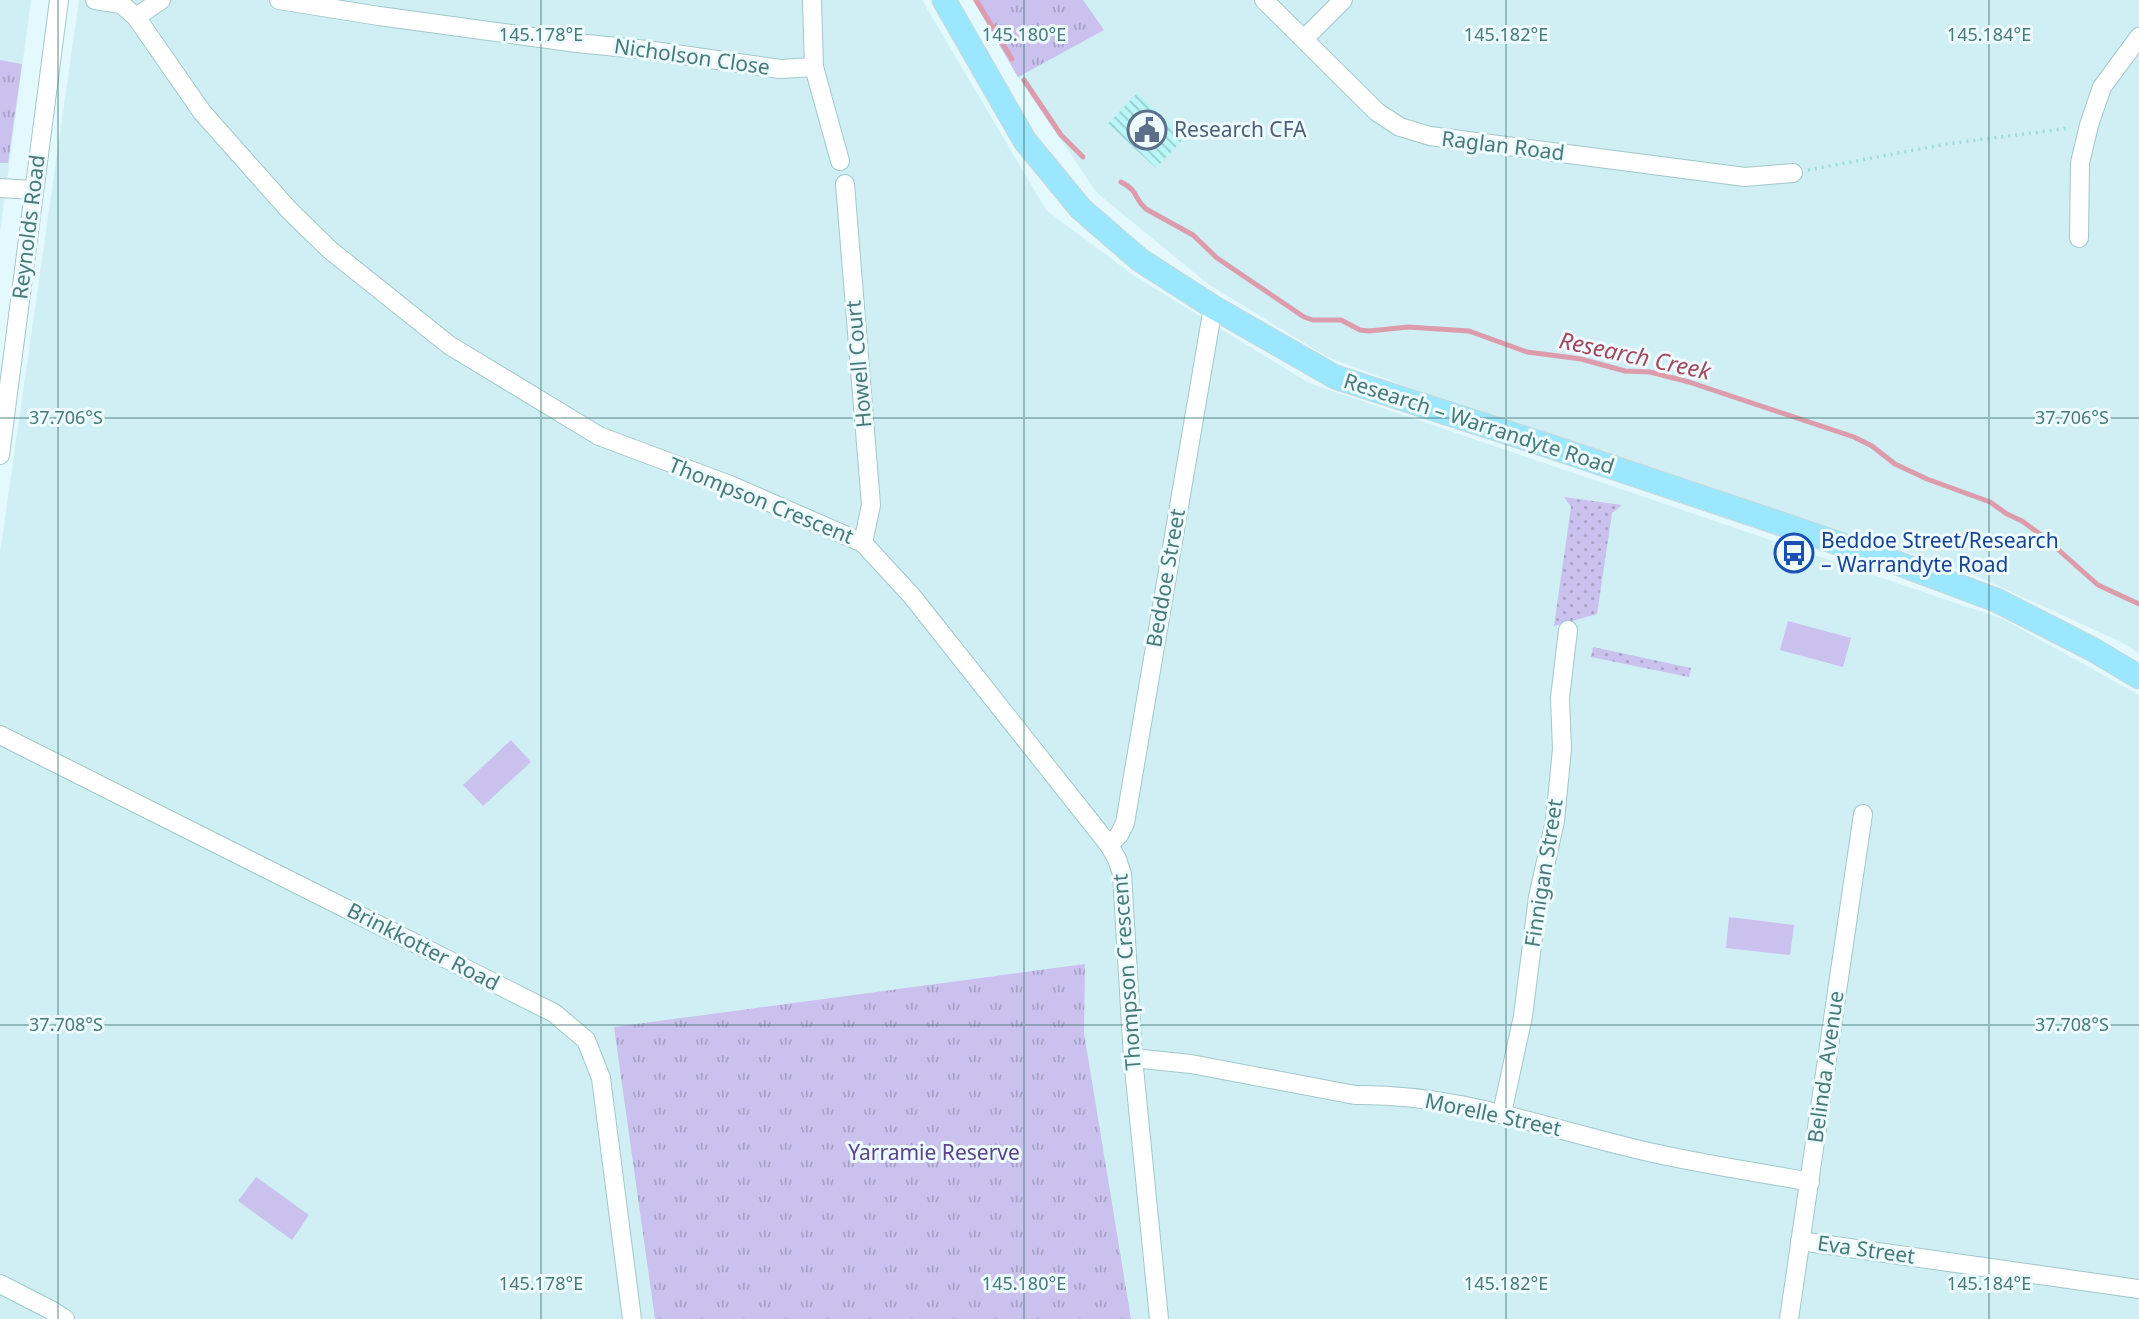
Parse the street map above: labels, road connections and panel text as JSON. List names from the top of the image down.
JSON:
{
  "streets": {
    "main road": ["Research – Warrandyte Road"],
    "street": [
      "Nicholson Close",
      "Raglan Road",
      "Reynolds Road",
      "Howell Court",
      "Thompson Crescent",
      "Beddoe Street",
      "Finnigan Street",
      "Brinkkotter Road",
      "Belinda Avenue",
      "Morelle Street",
      "Eva Street"
    ]
  },
  "crossings": [
    ["Howell Court", "Thompson Crescent"],
    ["Research – Warrandyte Road", "Beddoe Street"],
    ["Thompson Crescent", "Beddoe Street"],
    ["Thompson Crescent", "Morelle Street"],
    ["Finnigan Street", "Morelle Street"],
    ["Belinda Avenue", "Morelle Street"],
    ["Belinda Avenue", "Eva Street"]
  ],
  "water": ["Research Creek"],
  "parks": ["Yarramie Reserve"],
  "places": {
    "public building": ["Research CFA"],
    "bus stop": ["Beddoe Street/Research – Warrandyte Road"]
  },
  "coordinates": [
    "145.178°E",
    "145.180°E",
    "145.182°E",
    "145.184°E",
    "37.706°S",
    "37.708°S"
  ]
}
